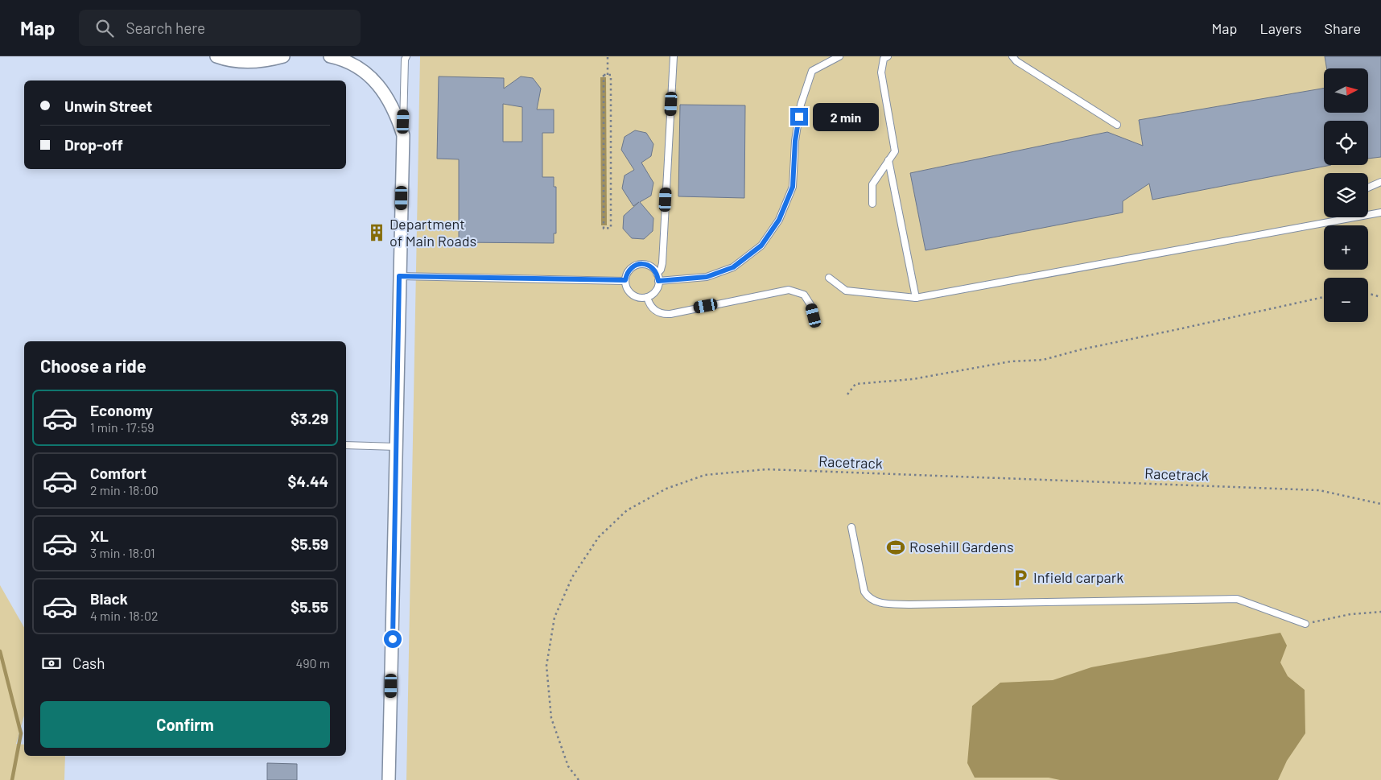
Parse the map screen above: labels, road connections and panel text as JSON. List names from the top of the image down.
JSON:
{
  "streets": {
    "path": ["Racetrack"]
  },
  "places": {
    "building": ["Department of Main Roads"],
    "sports": ["Rosehill Gardens"],
    "parking": ["Infield carpark"]
  },
  "north": "right",
  "page": {
    "header": "Map",
    "search": "Search here",
    "nav": ["Map", "Layers", "Share"],
    "map_buttons": ["+", "−"],
    "banner": ["Unwin Street", "Drop-off"],
    "bubble": "2 min",
    "heading": "Choose a ride",
    "list": [
      {
        "name": "Economy",
        "note": "1 min · 17:59",
        "value": "$3.29"
      },
      {
        "name": "Comfort",
        "note": "2 min · 18:00",
        "value": "$4.44"
      },
      {
        "name": "XL",
        "note": "3 min · 18:01",
        "value": "$5.59"
      },
      {
        "name": "Black",
        "note": "4 min · 18:02",
        "value": "$5.55"
      }
    ],
    "pay": ["Cash", "490 m"],
    "buttons": "Confirm"
  }
}
